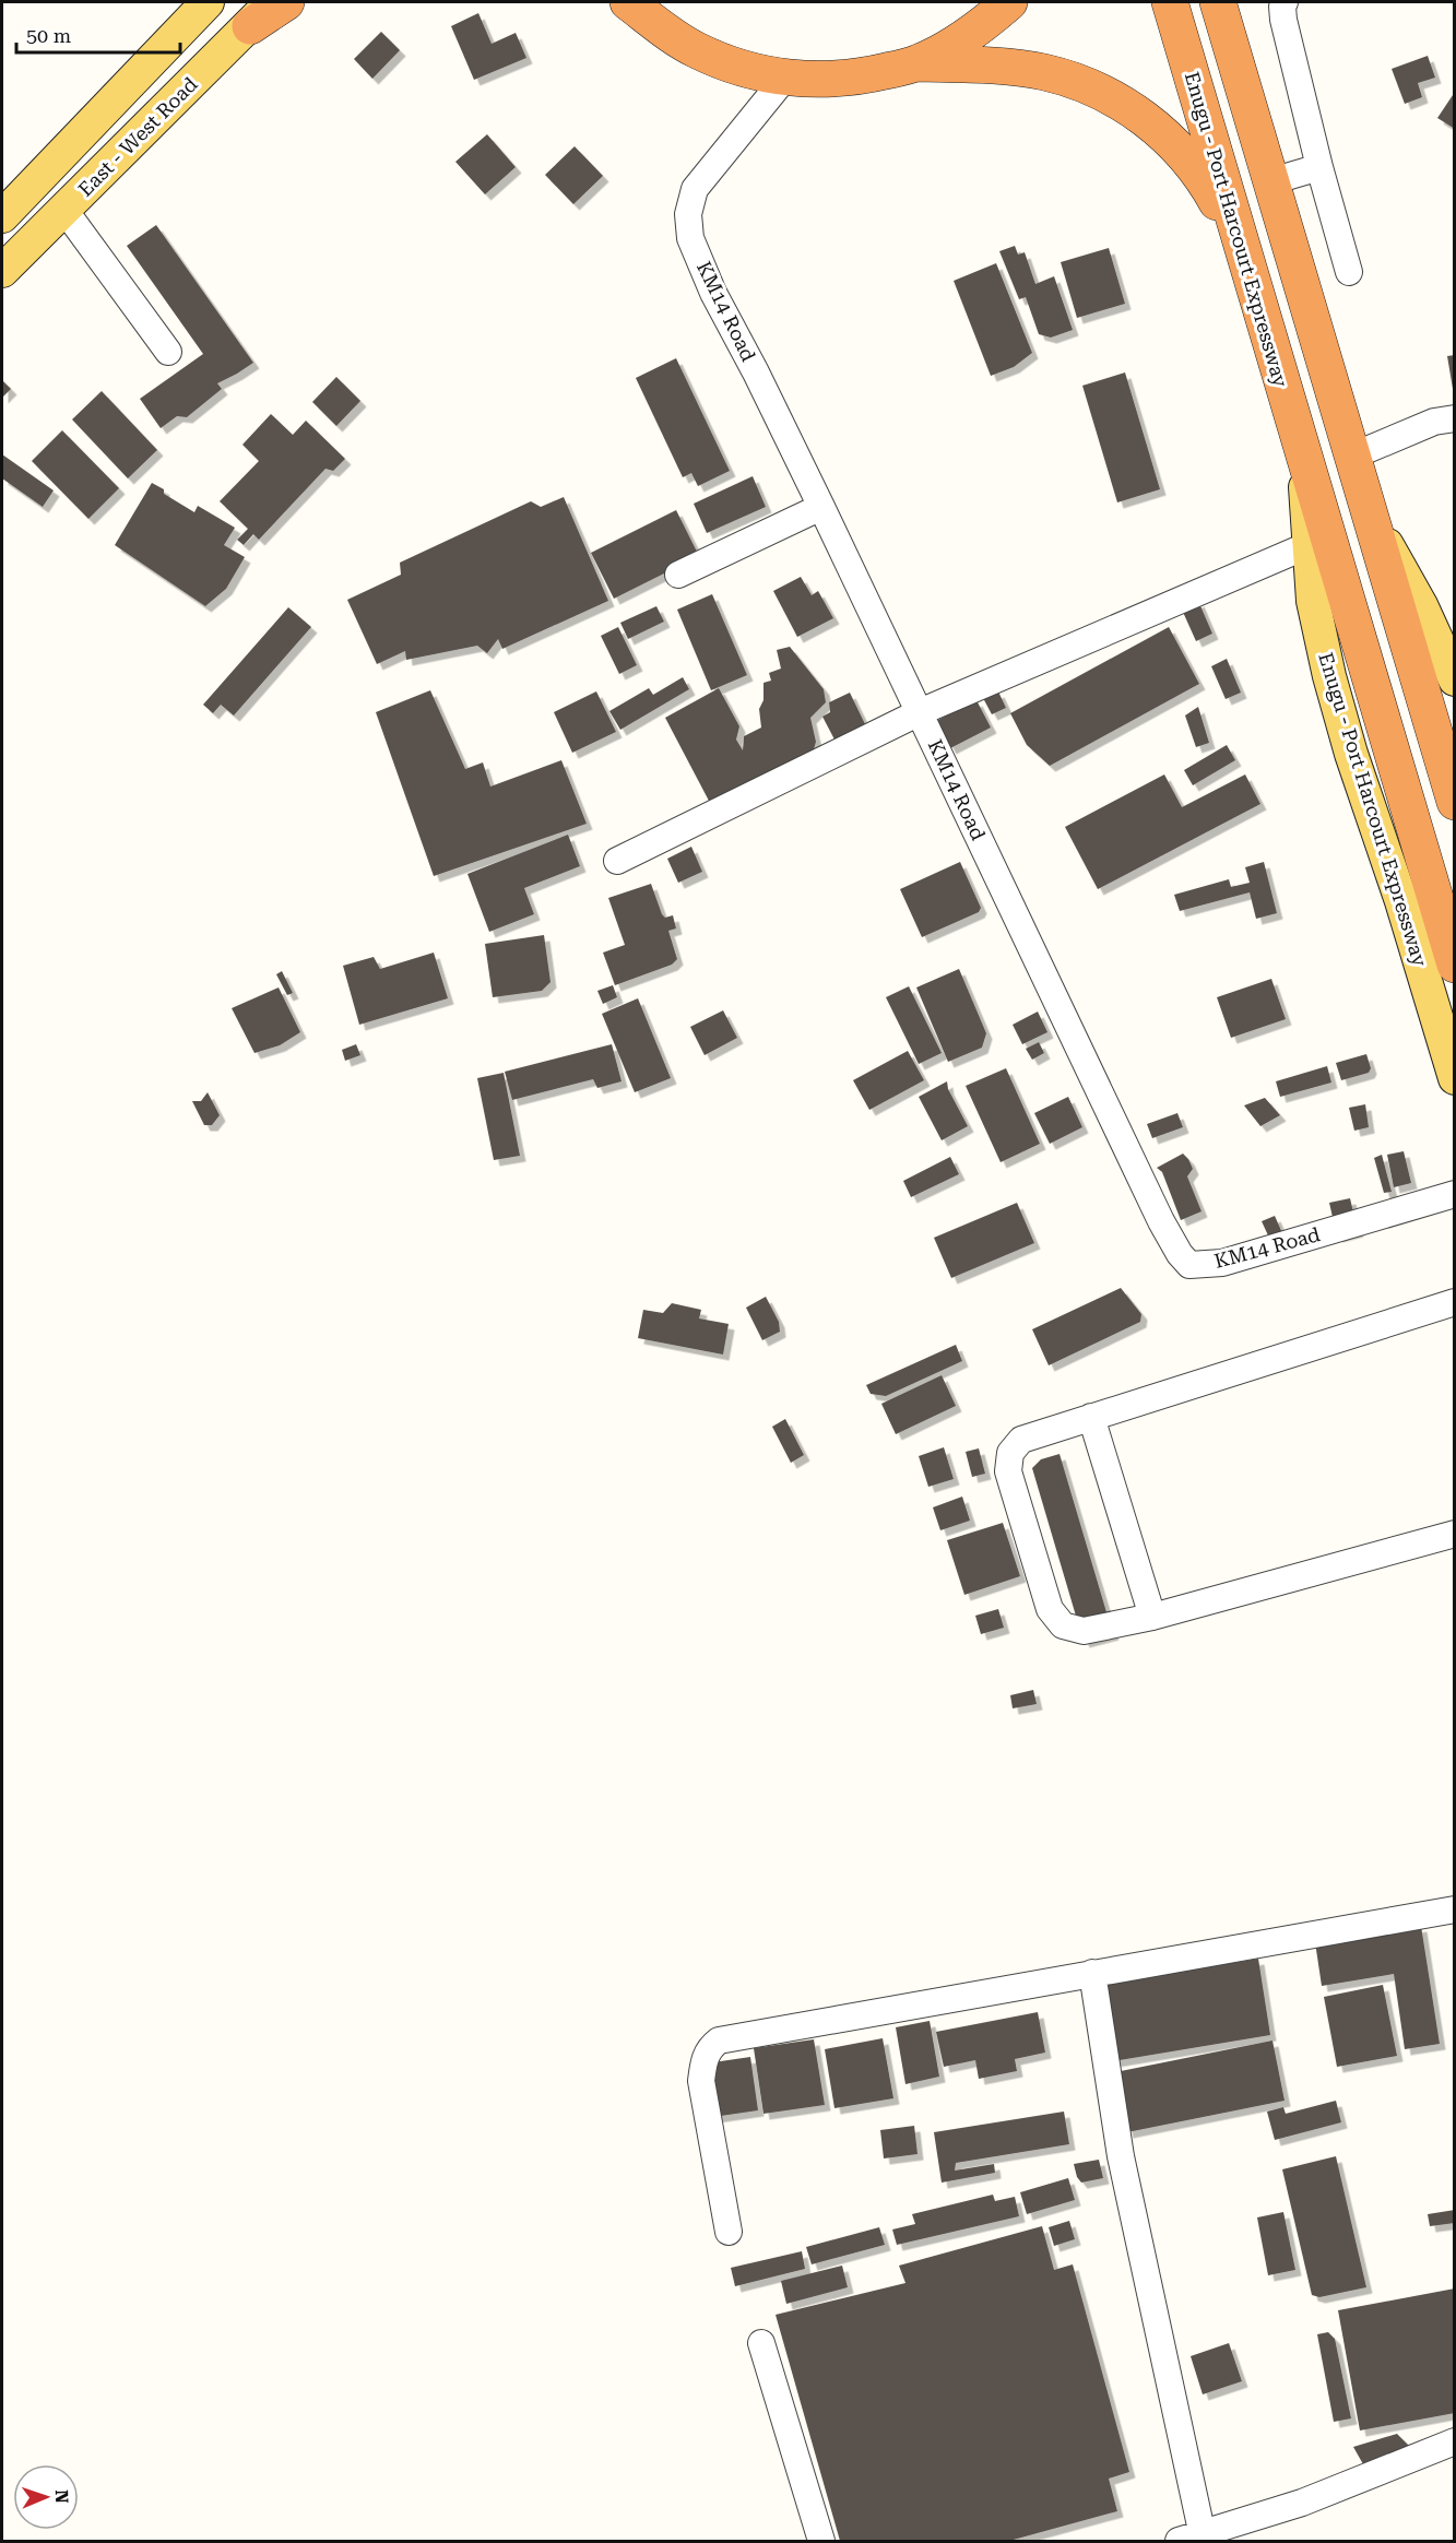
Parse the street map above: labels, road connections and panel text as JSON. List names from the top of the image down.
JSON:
{
  "streets": {
    "highway": ["Enugu - Port Harcourt Expressway"],
    "main road": ["East - West Road"],
    "street": ["KM14 Road"]
  },
  "scale_bar": "50 m",
  "north": "right"
}
